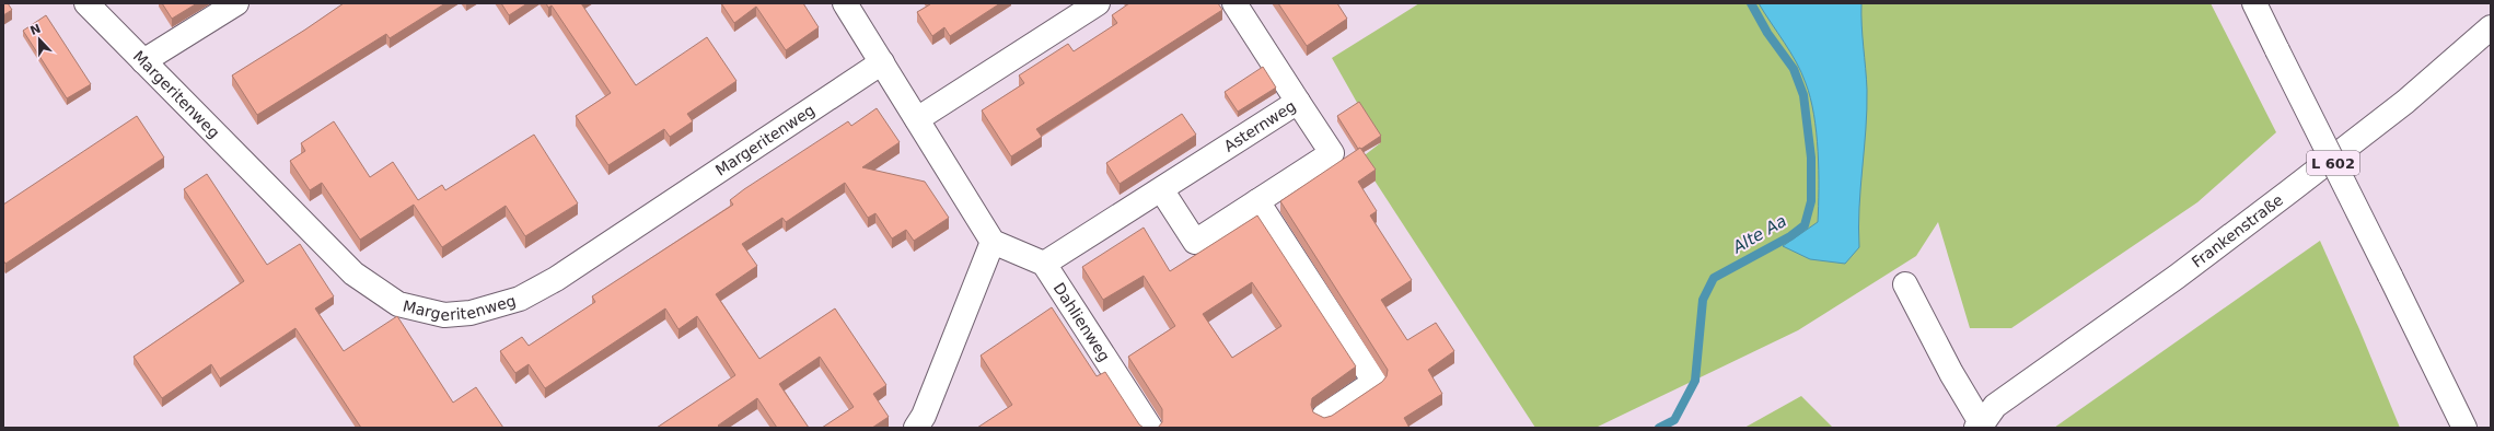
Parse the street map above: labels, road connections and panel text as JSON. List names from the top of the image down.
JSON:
{
  "streets": {
    "street": [
      "Margeritenweg",
      "Asternweg",
      "L 602",
      "Frankenstraße",
      "Dahlienweg"
    ]
  },
  "crossings": [
    ["Asternweg", "Dahlienweg"]
  ],
  "water": ["Alte Aa"],
  "north": "top"
}
